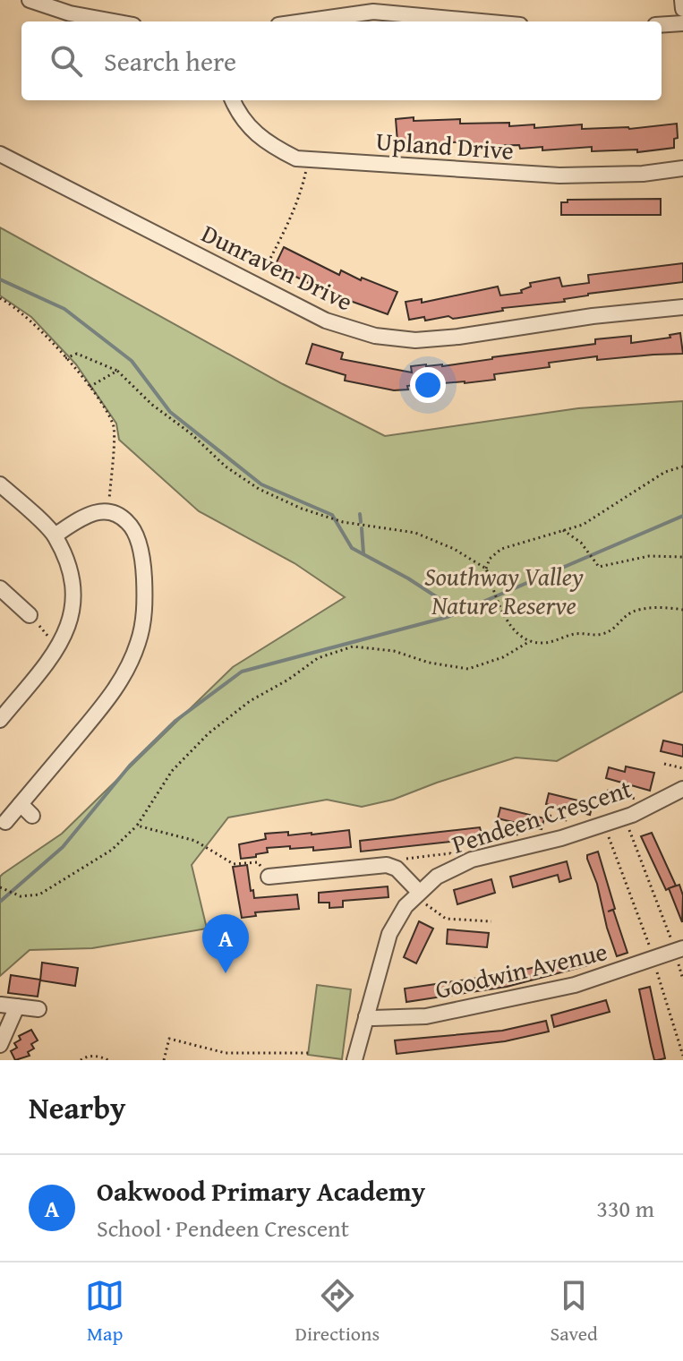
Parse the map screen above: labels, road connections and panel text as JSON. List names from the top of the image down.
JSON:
{
  "streets": {
    "street": [
      "Upland Drive",
      "Dunraven Drive",
      "Pendeen Crescent",
      "Goodwin Avenue"
    ]
  },
  "crossings": [
    ["Pendeen Crescent", "Goodwin Avenue"]
  ],
  "parks": ["Southway Valley Nature Reserve"],
  "page": {
    "search": "Search here",
    "pins": "A",
    "heading": "Nearby",
    "list": [
      {
        "mark": "A",
        "name": "Oakwood Primary Academy",
        "note": "School · Pendeen Crescent",
        "value": "330 m"
      }
    ],
    "nav": ["Map", "Directions", "Saved"]
  }
}
